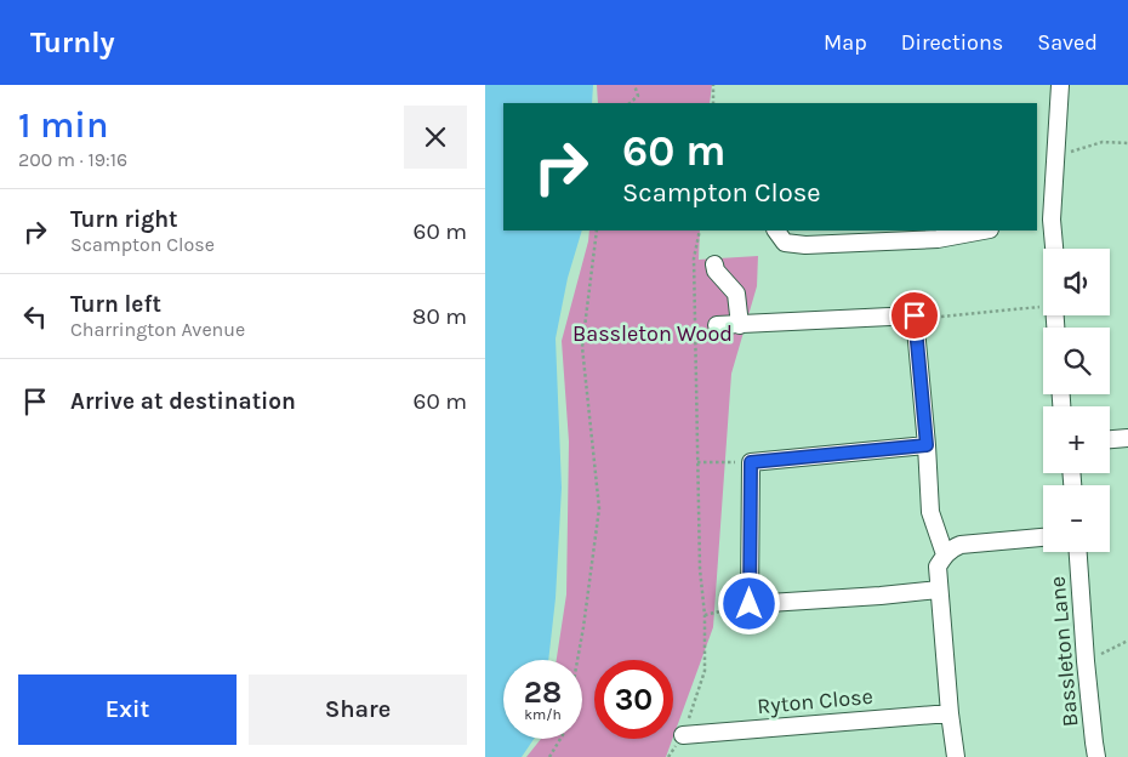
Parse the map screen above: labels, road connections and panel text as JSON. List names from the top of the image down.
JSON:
{
  "streets": {
    "street": ["Bassleton Lane", "Ryton Close"]
  },
  "parks": ["Bassleton Wood"],
  "page": {
    "header": "Turnly",
    "nav": ["Map", "Directions", "Saved"],
    "heading": ["1 min", "200 m · 19:16"],
    "turn": ["60 m", "Scampton Close"],
    "list": [
      {
        "name": "Turn right",
        "note": "Scampton Close",
        "value": "60 m"
      },
      {
        "name": "Turn left",
        "note": "Charrington Avenue",
        "value": "80 m"
      },
      {
        "name": "Arrive at destination",
        "value": "60 m"
      }
    ],
    "map_buttons": ["+", "−"],
    "speed": "28 km/h",
    "limit": "30",
    "buttons": ["Exit", "Share"]
  }
}
